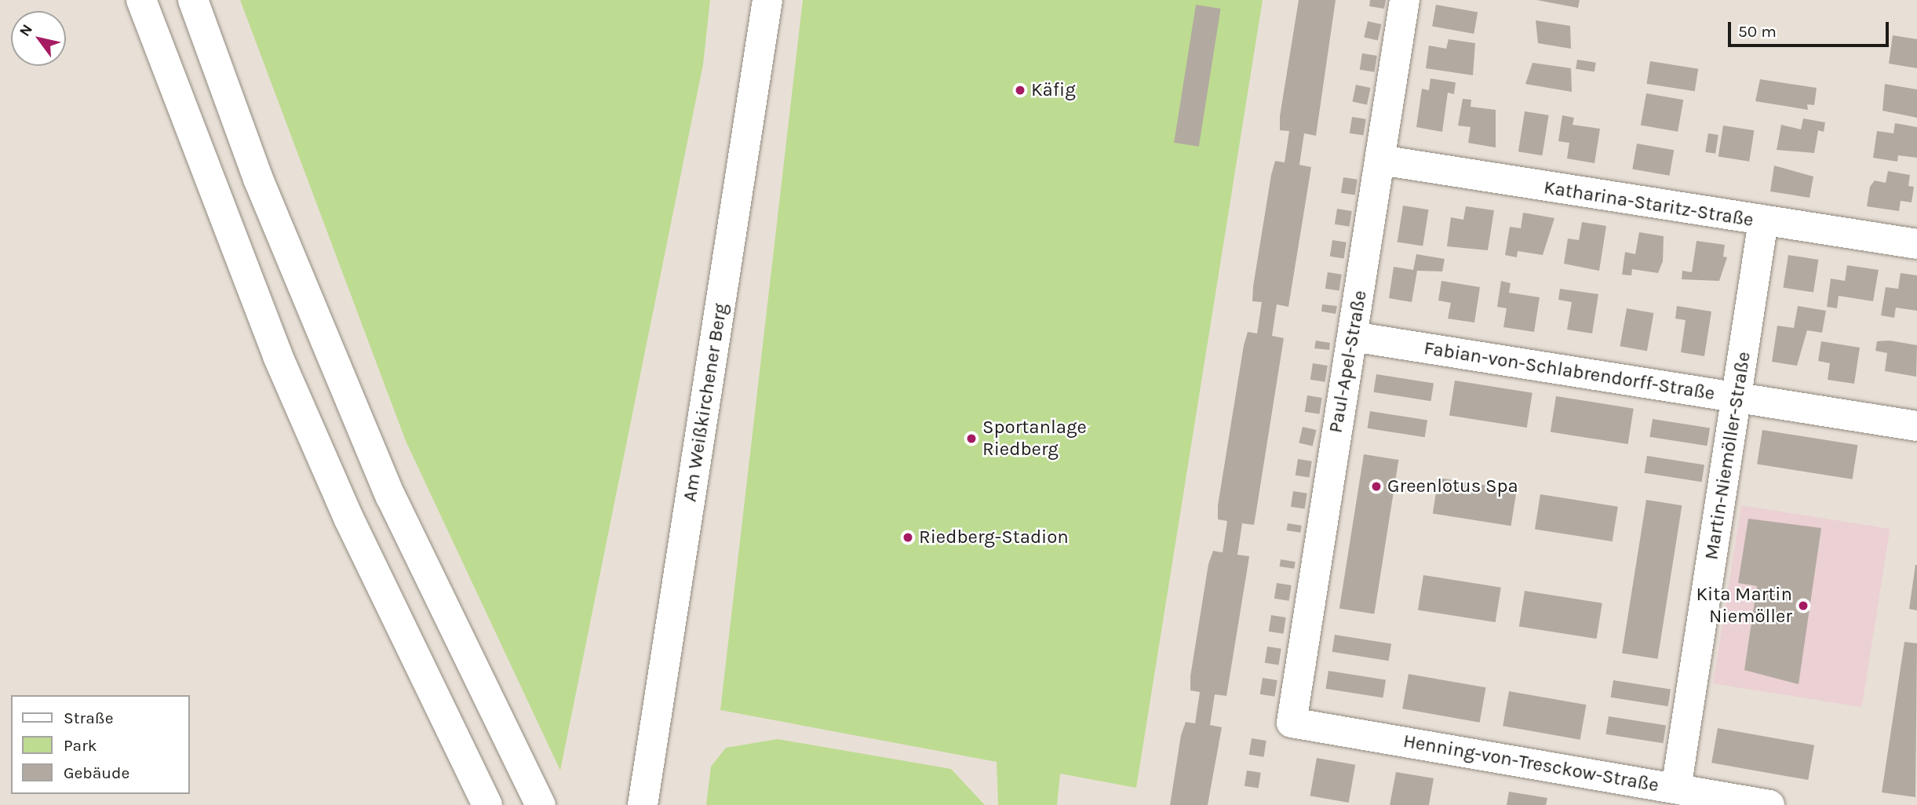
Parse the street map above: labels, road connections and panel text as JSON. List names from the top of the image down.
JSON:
{
  "streets": {
    "main road": [
      "Katharina-Staritz-Straße",
      "Paul-Apel-Straße",
      "Fabian-von-Schlabrendorff-Straße",
      "Am Weißkirchener Berg",
      "Martin-Niemöller-Straße",
      "Henning-von-Tresckow-Straße"
    ]
  },
  "crossings": [
    ["Katharina-Staritz-Straße", "Paul-Apel-Straße"],
    ["Katharina-Staritz-Straße", "Martin-Niemöller-Straße"],
    ["Paul-Apel-Straße", "Fabian-von-Schlabrendorff-Straße"],
    ["Paul-Apel-Straße", "Henning-von-Tresckow-Straße"],
    ["Fabian-von-Schlabrendorff-Straße", "Martin-Niemöller-Straße"],
    ["Martin-Niemöller-Straße", "Henning-von-Tresckow-Straße"]
  ],
  "places": [
    "Käfig",
    "Sportanlage Riedberg",
    "Greenlotus Spa",
    "Riedberg-Stadion",
    "Kita Martin Niemöller"
  ],
  "legend": ["Straße", "Park", "Gebäude"],
  "scale_bar": "50 m",
  "north": "top left"
}
